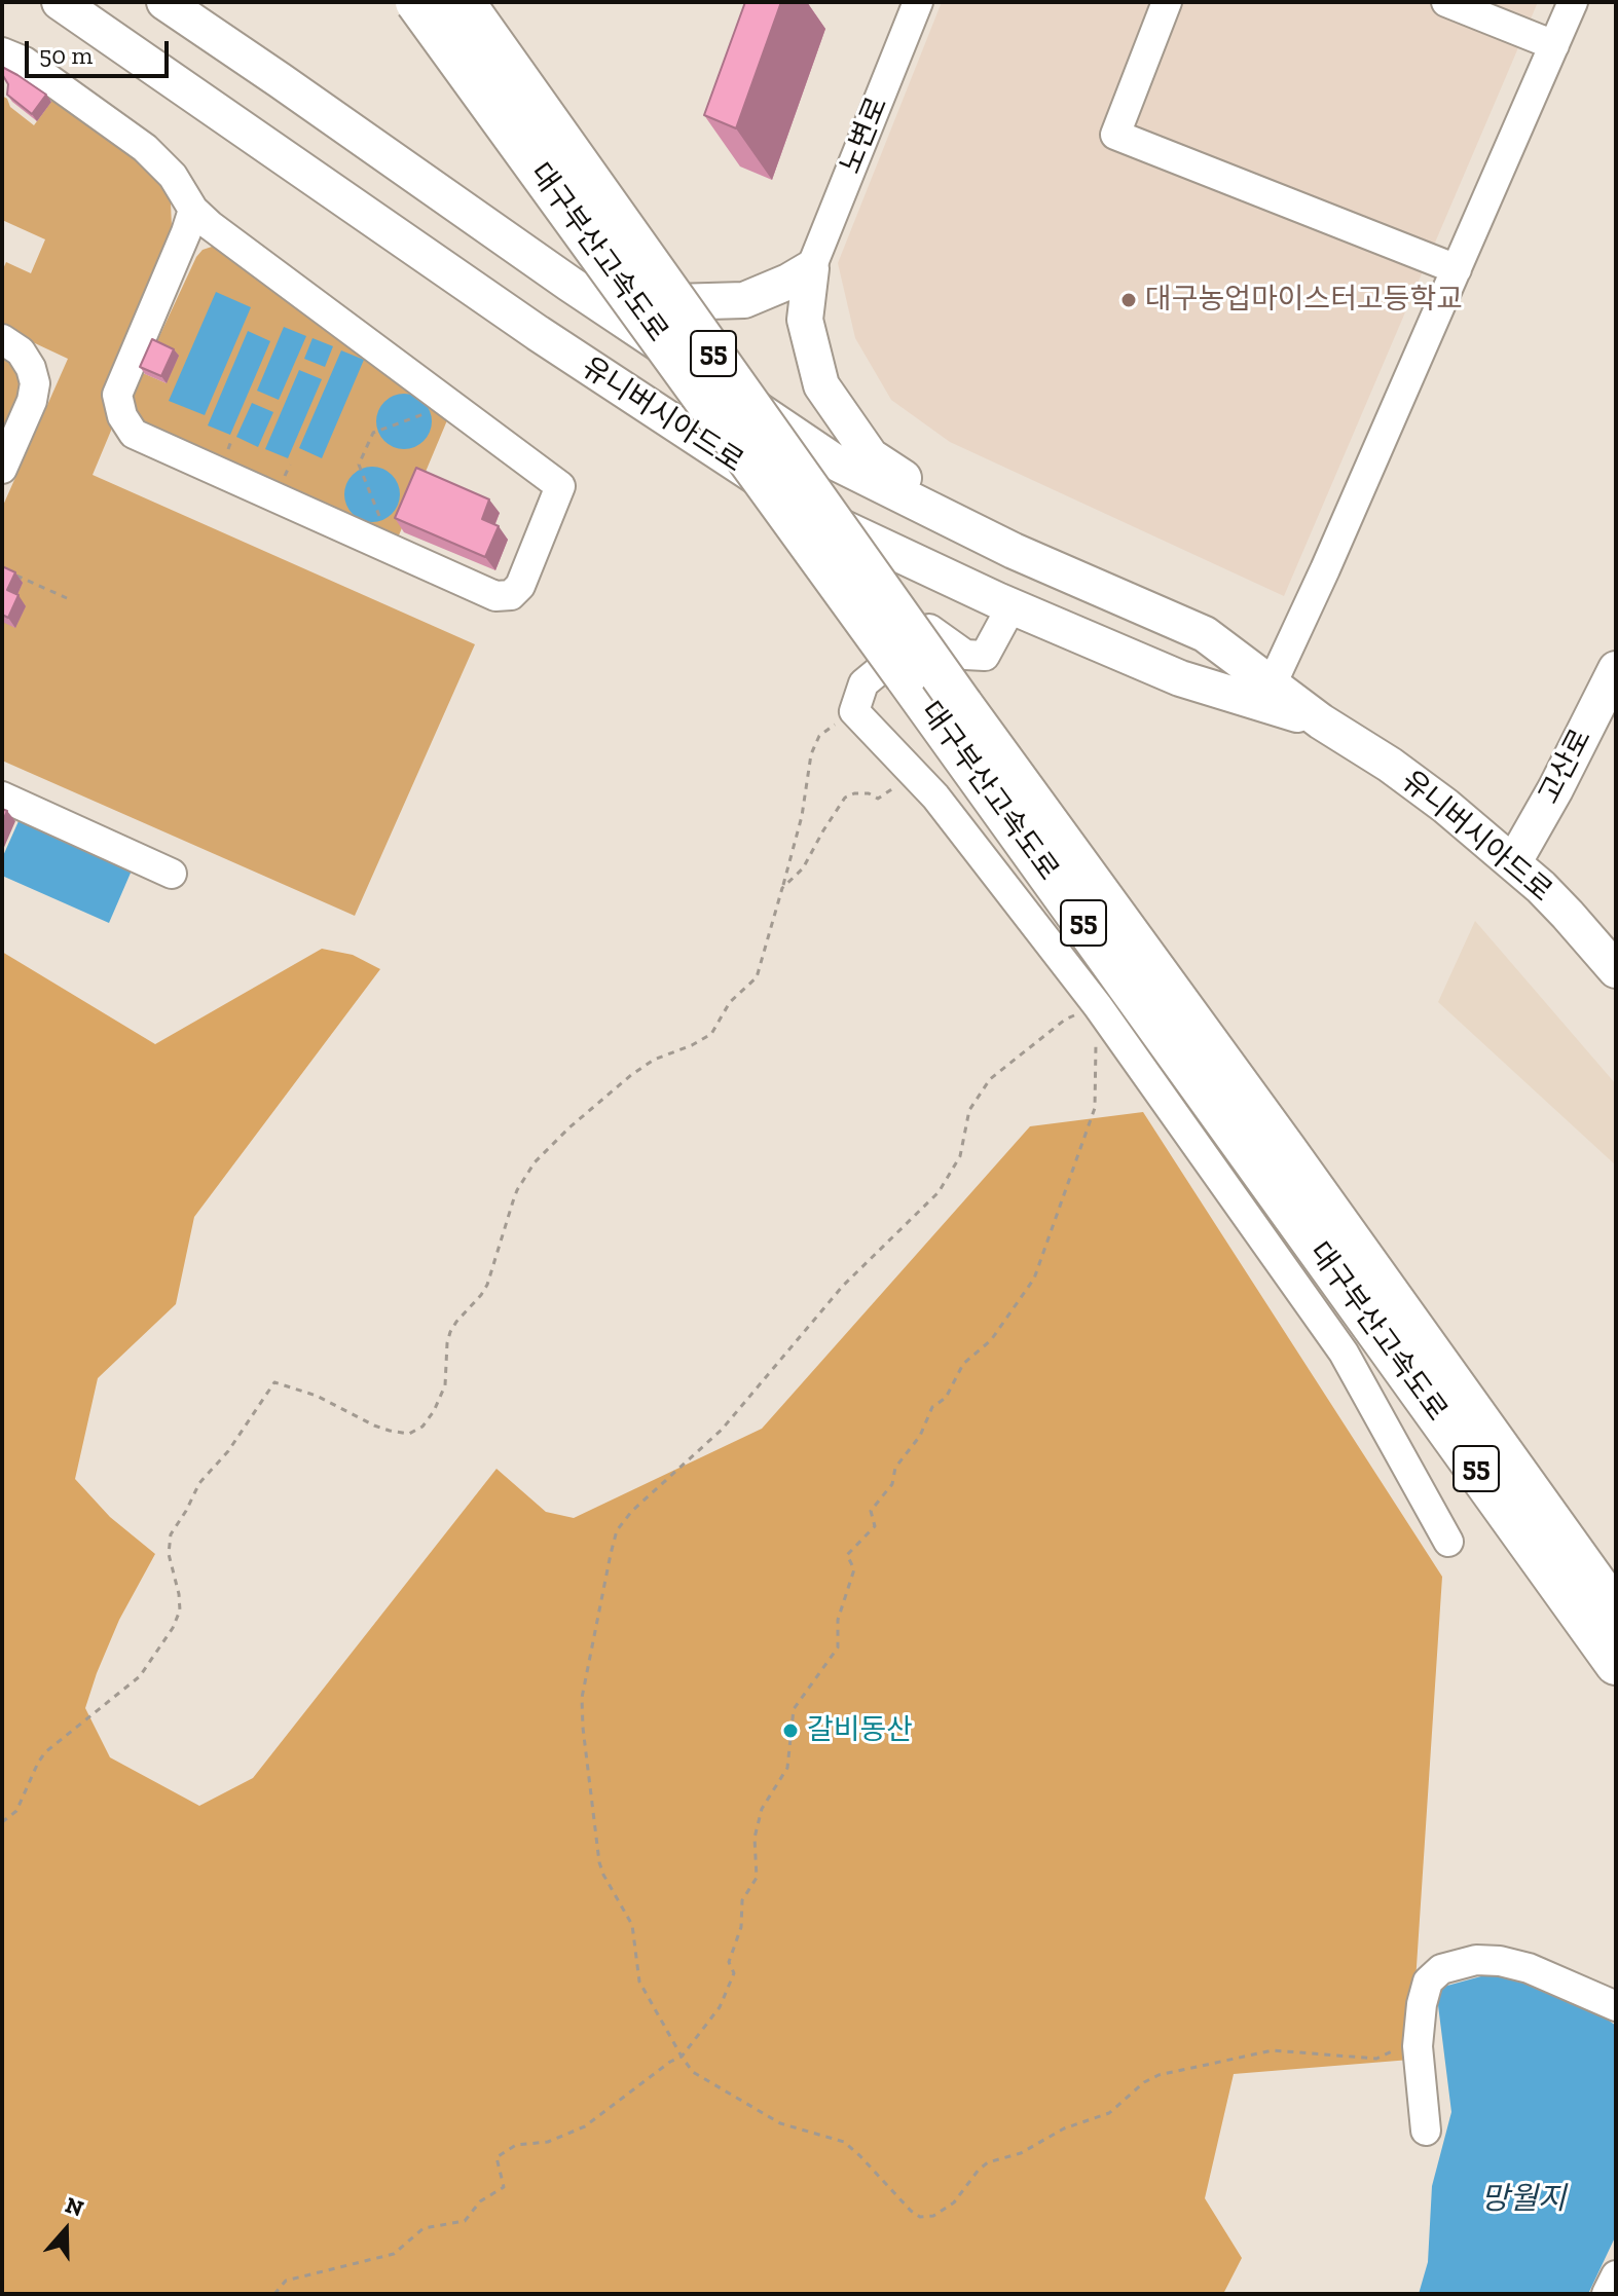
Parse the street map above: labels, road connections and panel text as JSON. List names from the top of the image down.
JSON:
{
  "streets": {
    "highway": ["대구부산고속도로", "55"],
    "main road": ["유니버시아드로", "고산로"],
    "street": ["노변로"]
  },
  "crossings": [
    ["유니버시아드로", "고산로"]
  ],
  "water": ["망월지"],
  "places": ["대구농업마이스터고등학교", "갈비동산"],
  "scale_bar": "50 m",
  "north": "top"
}
